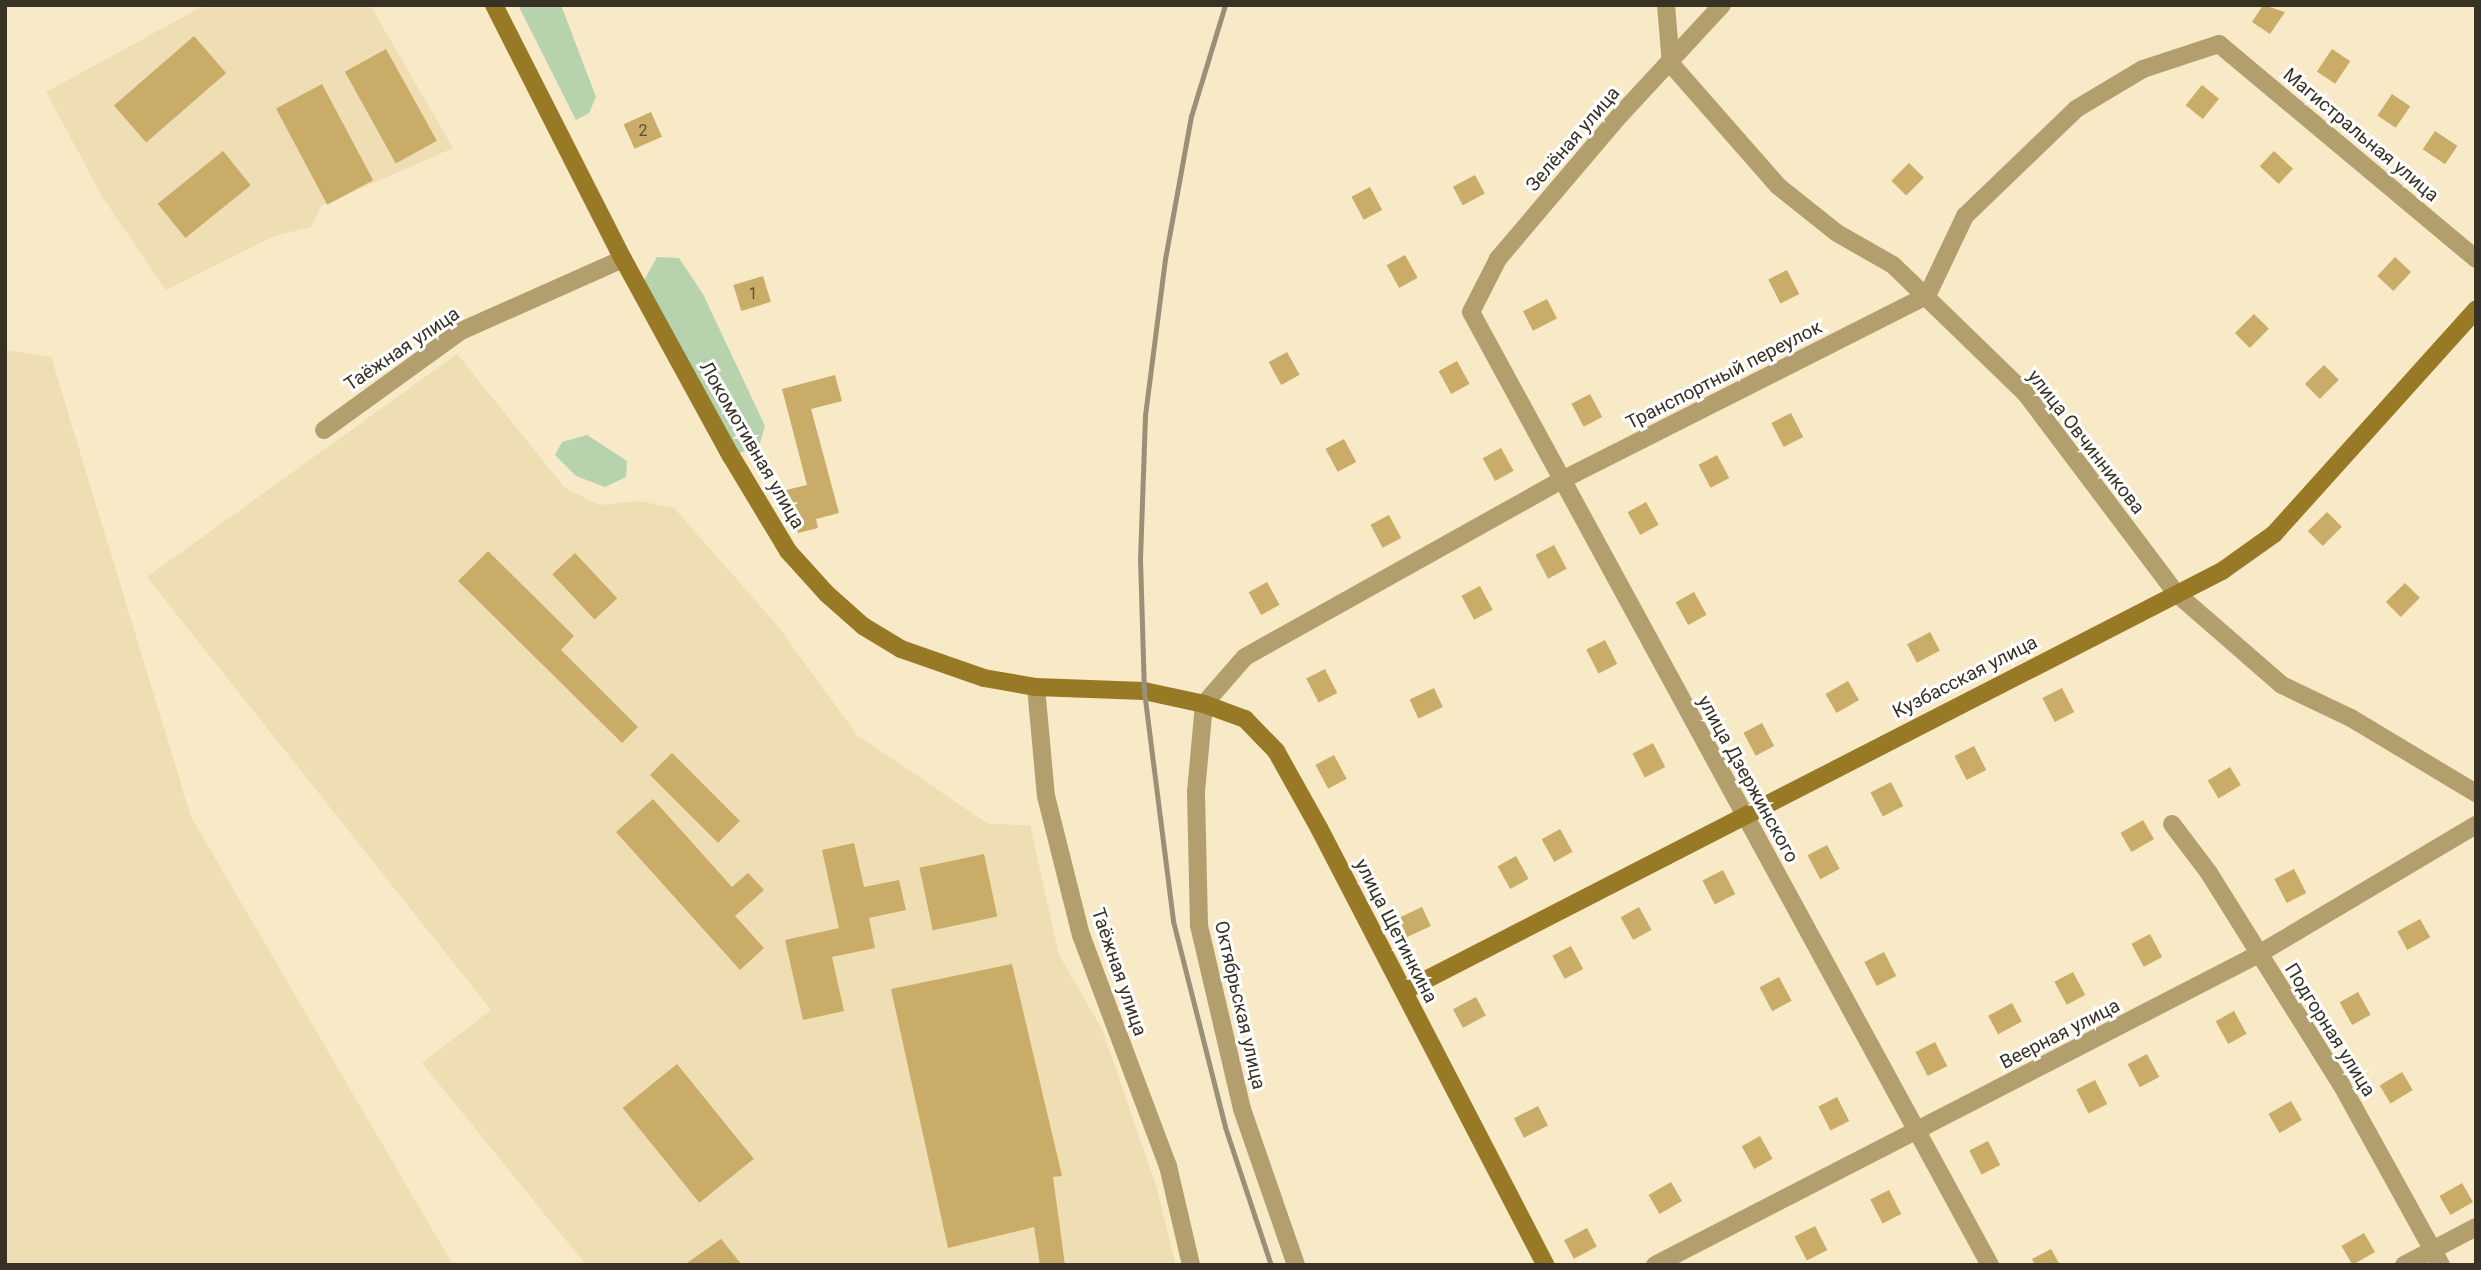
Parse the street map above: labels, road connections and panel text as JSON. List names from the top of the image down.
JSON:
{
  "streets": {
    "street": [
      "Магистральная улица",
      "Зелёная улица",
      "Таёжная улица",
      "Транспортный переулок",
      "улица Овчинникова",
      "Локомотивная улица",
      "Кузбасская улица",
      "улица Дзержинского",
      "улица Щетинкина",
      "Октябрьская улица",
      "Подгорная улица",
      "Веерная улица"
    ]
  },
  "crossings": [
    ["Магистральная улица", "Транспортный переулок"],
    ["Магистральная улица", "улица Овчинникова"],
    ["Зелёная улица", "улица Овчинникова"],
    ["Зелёная улица", "улица Дзержинского"],
    ["Таёжная улица", "Локомотивная улица"],
    ["Транспортный переулок", "улица Овчинникова"],
    ["Транспортный переулок", "улица Дзержинского"],
    ["Транспортный переулок", "улица Щетинкина"],
    ["Транспортный переулок", "Октябрьская улица"],
    ["улица Овчинникова", "Кузбасская улица"],
    ["Локомотивная улица", "улица Щетинкина"],
    ["Кузбасская улица", "улица Дзержинского"],
    ["Кузбасская улица", "улица Щетинкина"],
    ["улица Дзержинского", "Веерная улица"],
    ["улица Щетинкина", "Октябрьская улица"],
    ["Подгорная улица", "Веерная улица"]
  ],
  "house_numbers": ["2", "1"]
}
